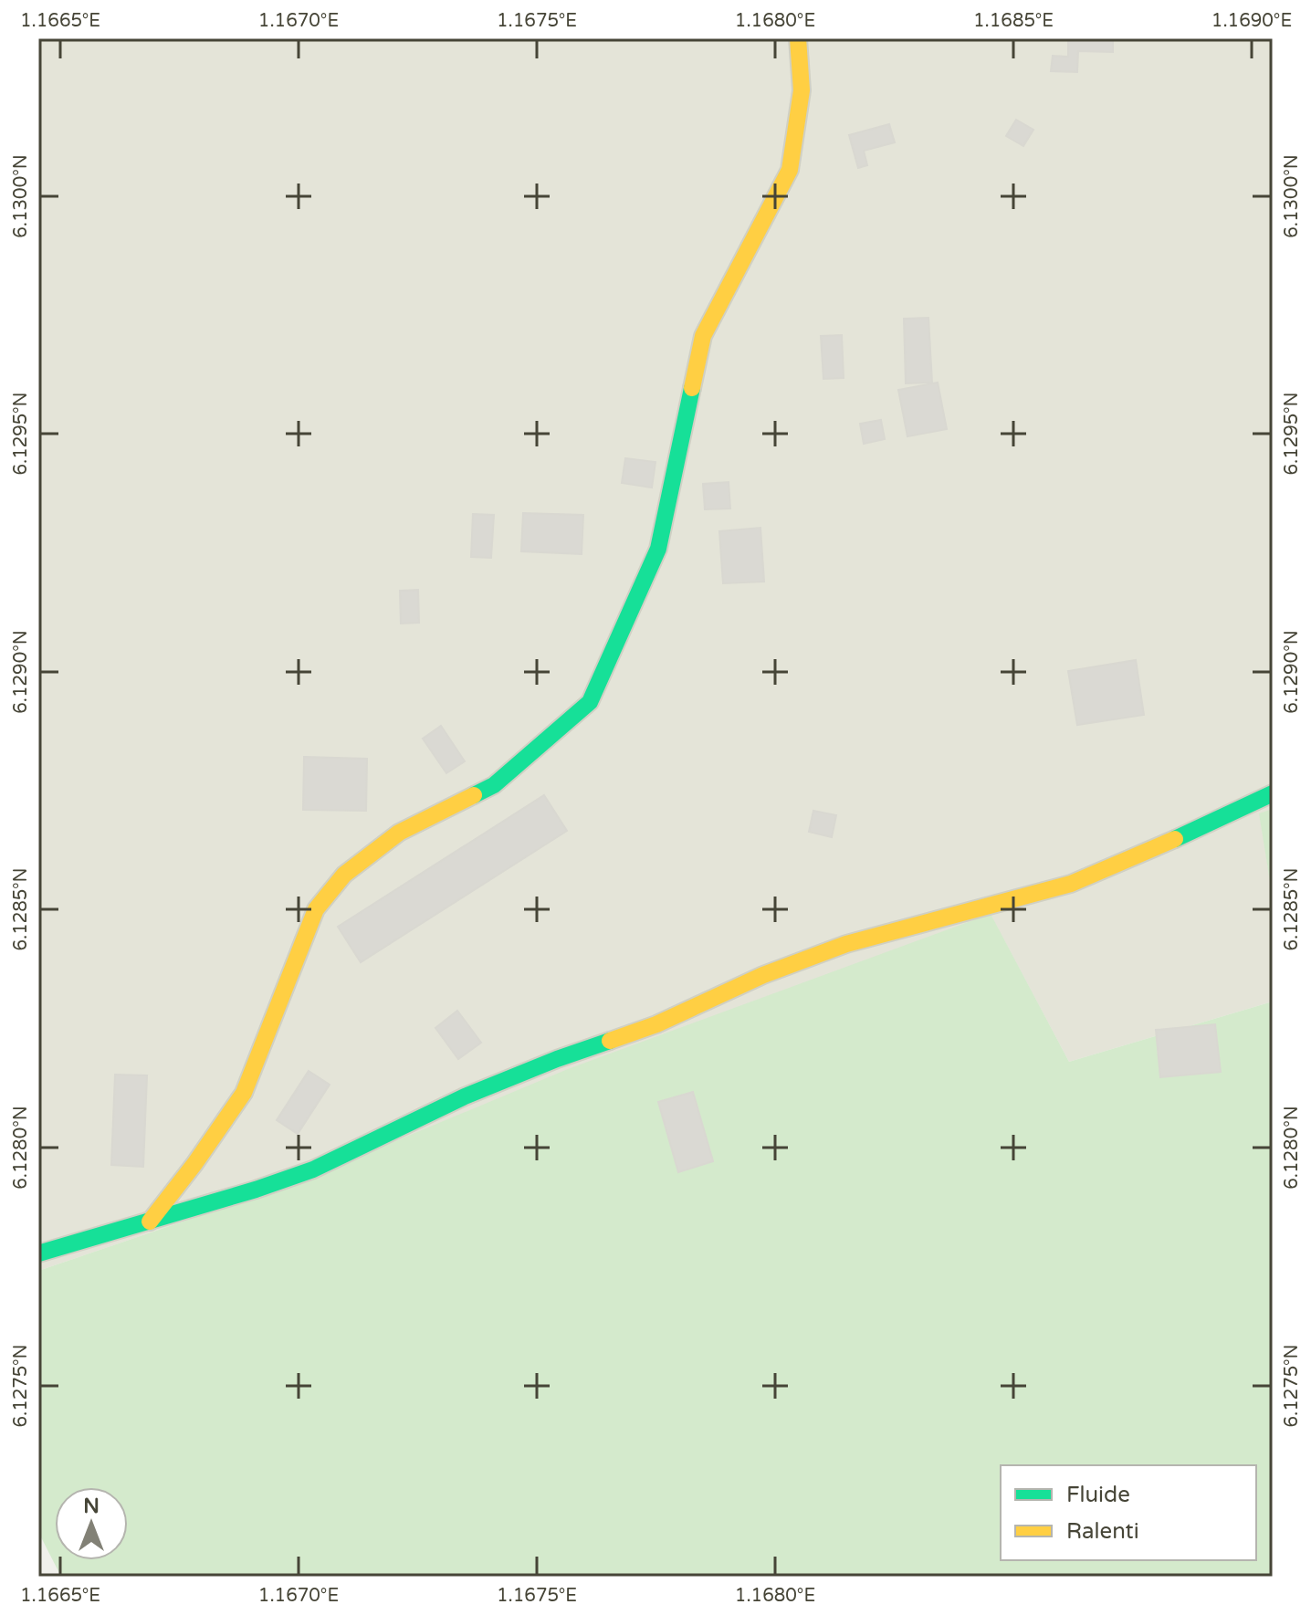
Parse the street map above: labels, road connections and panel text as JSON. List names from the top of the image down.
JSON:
{
  "legend": ["Fluide", "Ralenti"],
  "north": "top",
  "coordinates": [
    "1.1665°E",
    "1.1670°E",
    "1.1675°E",
    "1.1680°E",
    "1.1685°E",
    "1.1690°E",
    "6.1300°N",
    "6.1295°N",
    "6.1290°N",
    "6.1285°N",
    "6.1280°N",
    "6.1275°N"
  ]
}
